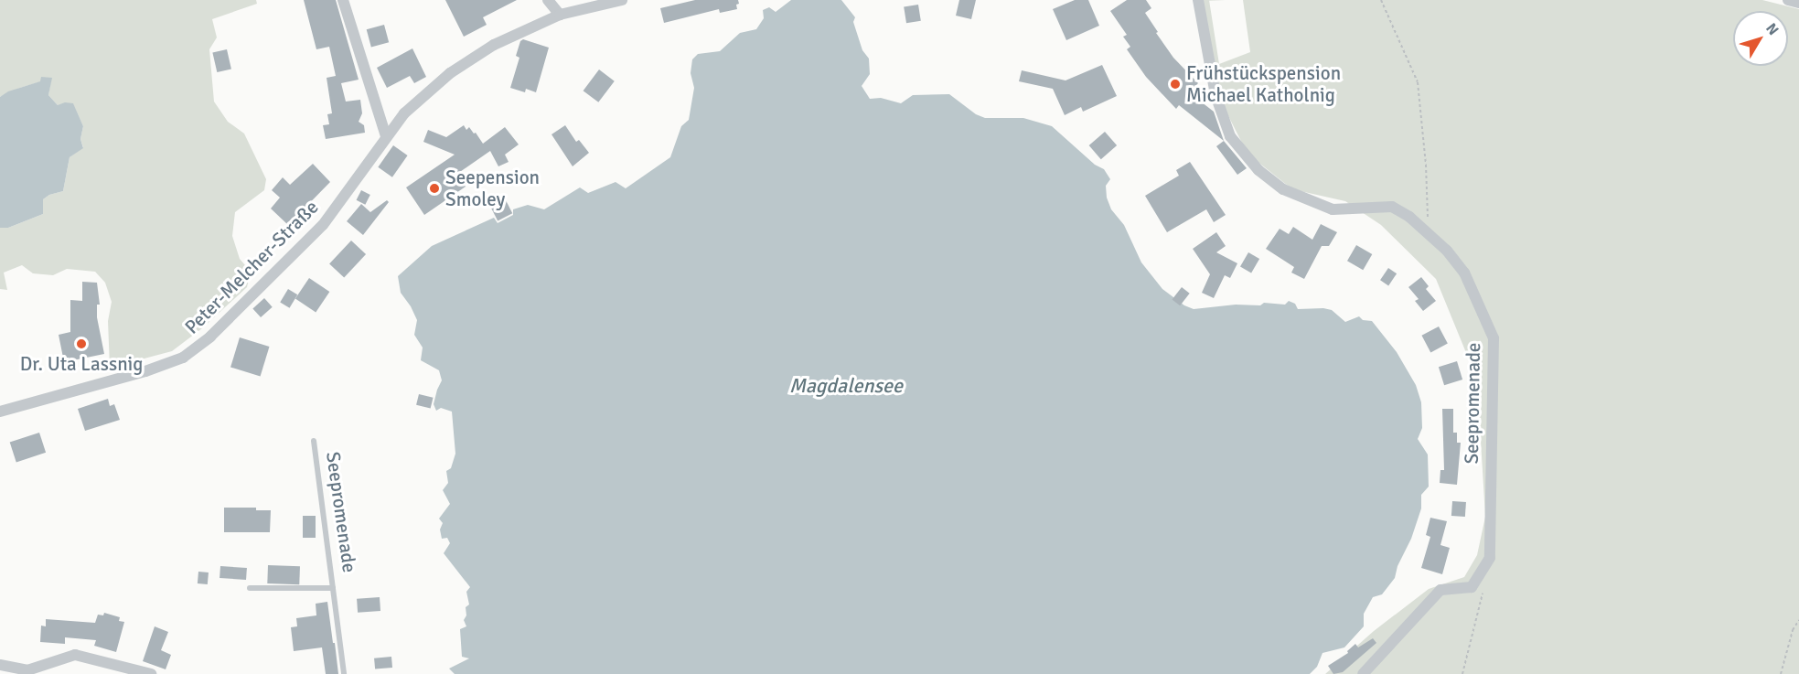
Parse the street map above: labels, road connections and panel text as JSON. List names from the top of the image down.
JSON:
{
  "streets": {
    "street": ["Peter-Melcher-Straße", "Seepromenade"]
  },
  "water": ["Magdalensee"],
  "places": ["Frühstückspension Michael Katholnig", "Seepension Smoley", "Dr. Uta Lassnig"],
  "north": "top right"
}
